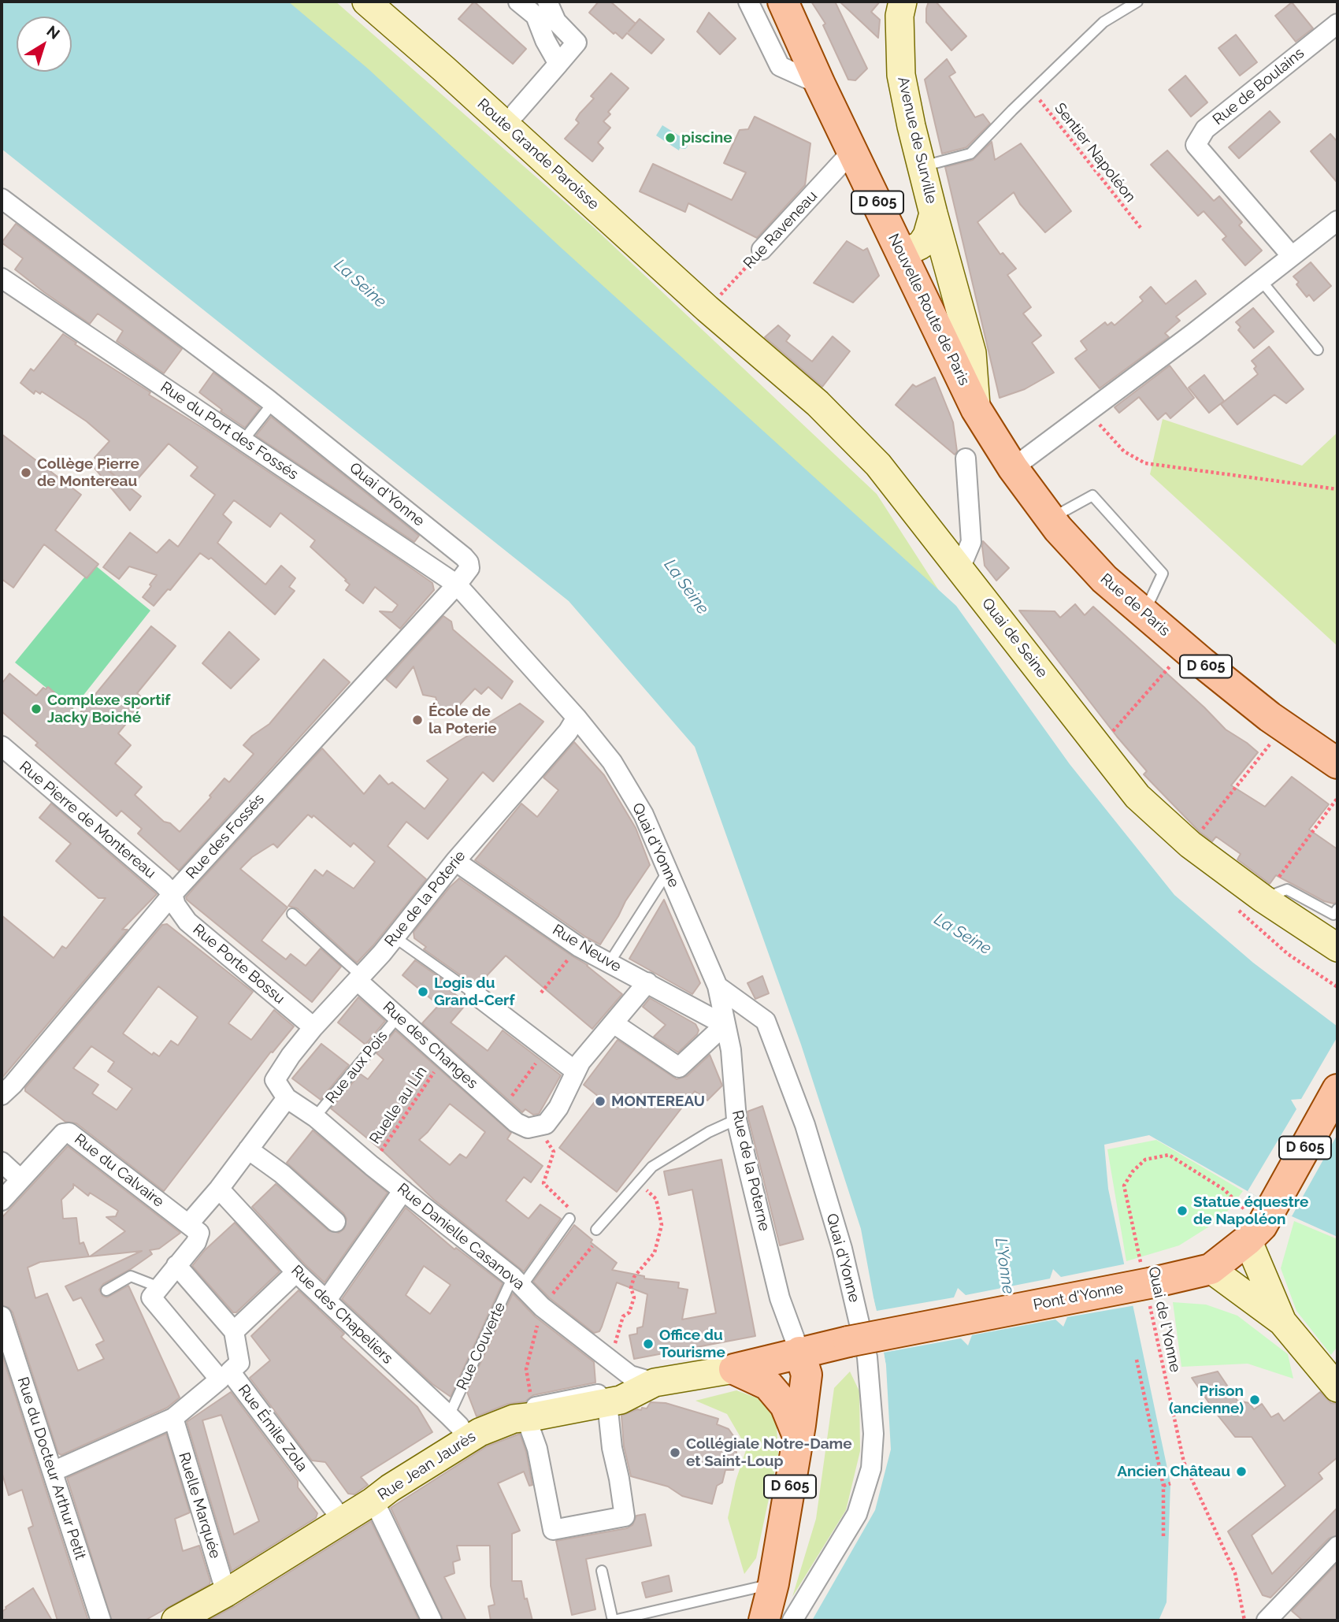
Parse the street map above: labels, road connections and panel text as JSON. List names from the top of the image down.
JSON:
{
  "streets": {
    "main road": [
      "Avenue de Surville",
      "Route Grande Paroisse",
      "D 605",
      "Nouvelle Route de Paris",
      "Rue de Paris",
      "Quai de Seine",
      "Pont d'Yonne",
      "Rue Jean Jaurès"
    ],
    "street": [
      "Rue de Boulains",
      "Rue Raveneau",
      "Rue du Port des Fossés",
      "Quai d'Yonne",
      "Rue Pierre de Montereau",
      "Rue des Fossés",
      "Rue de la Poterie",
      "Rue Neuve",
      "Rue Porte Bossu",
      "Rue des Changes",
      "Rue du Calvaire",
      "Rue de la Poterne",
      "Rue Danielle Casanova",
      "Rue des Chapeliers",
      "Rue Émile Zola",
      "Rue du Docteur Arthur Petit",
      "Ruelle Marquée"
    ],
    "lane": ["Rue aux Pois", "Rue Couverte"],
    "path": ["Sentier Napoléon", "Ruelle au Lin", "Quai de l'Yonne"]
  },
  "crossings": [
    ["Avenue de Surville", "D 605"],
    ["Avenue de Surville", "Nouvelle Route de Paris"],
    ["Route Grande Paroisse", "Rue Raveneau"],
    ["Route Grande Paroisse", "Quai de Seine"],
    ["D 605", "Nouvelle Route de Paris"],
    ["D 605", "Rue de Paris"],
    ["D 605", "Rue de la Poterne"],
    ["D 605", "Pont d'Yonne"],
    ["D 605", "Quai de l'Yonne"],
    ["D 605", "Rue Jean Jaurès"],
    ["Rue Raveneau", "Nouvelle Route de Paris"],
    ["Rue Raveneau", "Quai de Seine"],
    ["Rue du Port des Fossés", "Quai d'Yonne"],
    ["Rue du Port des Fossés", "Rue des Fossés"],
    ["Quai d'Yonne", "Rue des Fossés"],
    ["Quai d'Yonne", "Rue de la Poterie"],
    ["Quai d'Yonne", "Rue de la Poterne"],
    ["Rue Pierre de Montereau", "Rue des Fossés"],
    ["Rue Pierre de Montereau", "Rue Porte Bossu"],
    ["Rue des Fossés", "Rue Porte Bossu"],
    ["Rue de la Poterie", "Rue Neuve"],
    ["Rue de la Poterie", "Rue Porte Bossu"],
    ["Rue de la Poterie", "Rue des Changes"],
    ["Rue de la Poterie", "Rue Danielle Casanova"],
    ["Rue Neuve", "Rue de la Poterne"],
    ["Rue des Changes", "Rue aux Pois"],
    ["Rue des Changes", "Ruelle au Lin"],
    ["Rue aux Pois", "Rue Danielle Casanova"],
    ["Ruelle au Lin", "Rue Danielle Casanova"],
    ["Rue de la Poterne", "Pont d'Yonne"],
    ["Rue de la Poterne", "Rue Jean Jaurès"],
    ["Rue Danielle Casanova", "Rue Couverte"],
    ["Rue Danielle Casanova", "Rue Jean Jaurès"],
    ["Pont d'Yonne", "Quai de l'Yonne"],
    ["Pont d'Yonne", "Rue Jean Jaurès"],
    ["Rue des Chapeliers", "Rue Couverte"],
    ["Rue des Chapeliers", "Rue Jean Jaurès"],
    ["Rue Émile Zola", "Rue Jean Jaurès"],
    ["Rue Jean Jaurès", "Ruelle Marquée"]
  ],
  "water": ["La Seine", "L'Yonne"],
  "places": [
    "piscine",
    "Collège Pierre de Montereau",
    "Complexe sportif Jacky Boiché",
    "École de la Poterie",
    "Logis du Grand-Cerf",
    "MONTEREAU",
    "Statue équestre de Napoléon",
    "Office du Tourisme",
    "Prison (ancienne)",
    "Collégiale Notre-Dame et Saint-Loup",
    "Ancien Château"
  ],
  "north": "top right"
}
